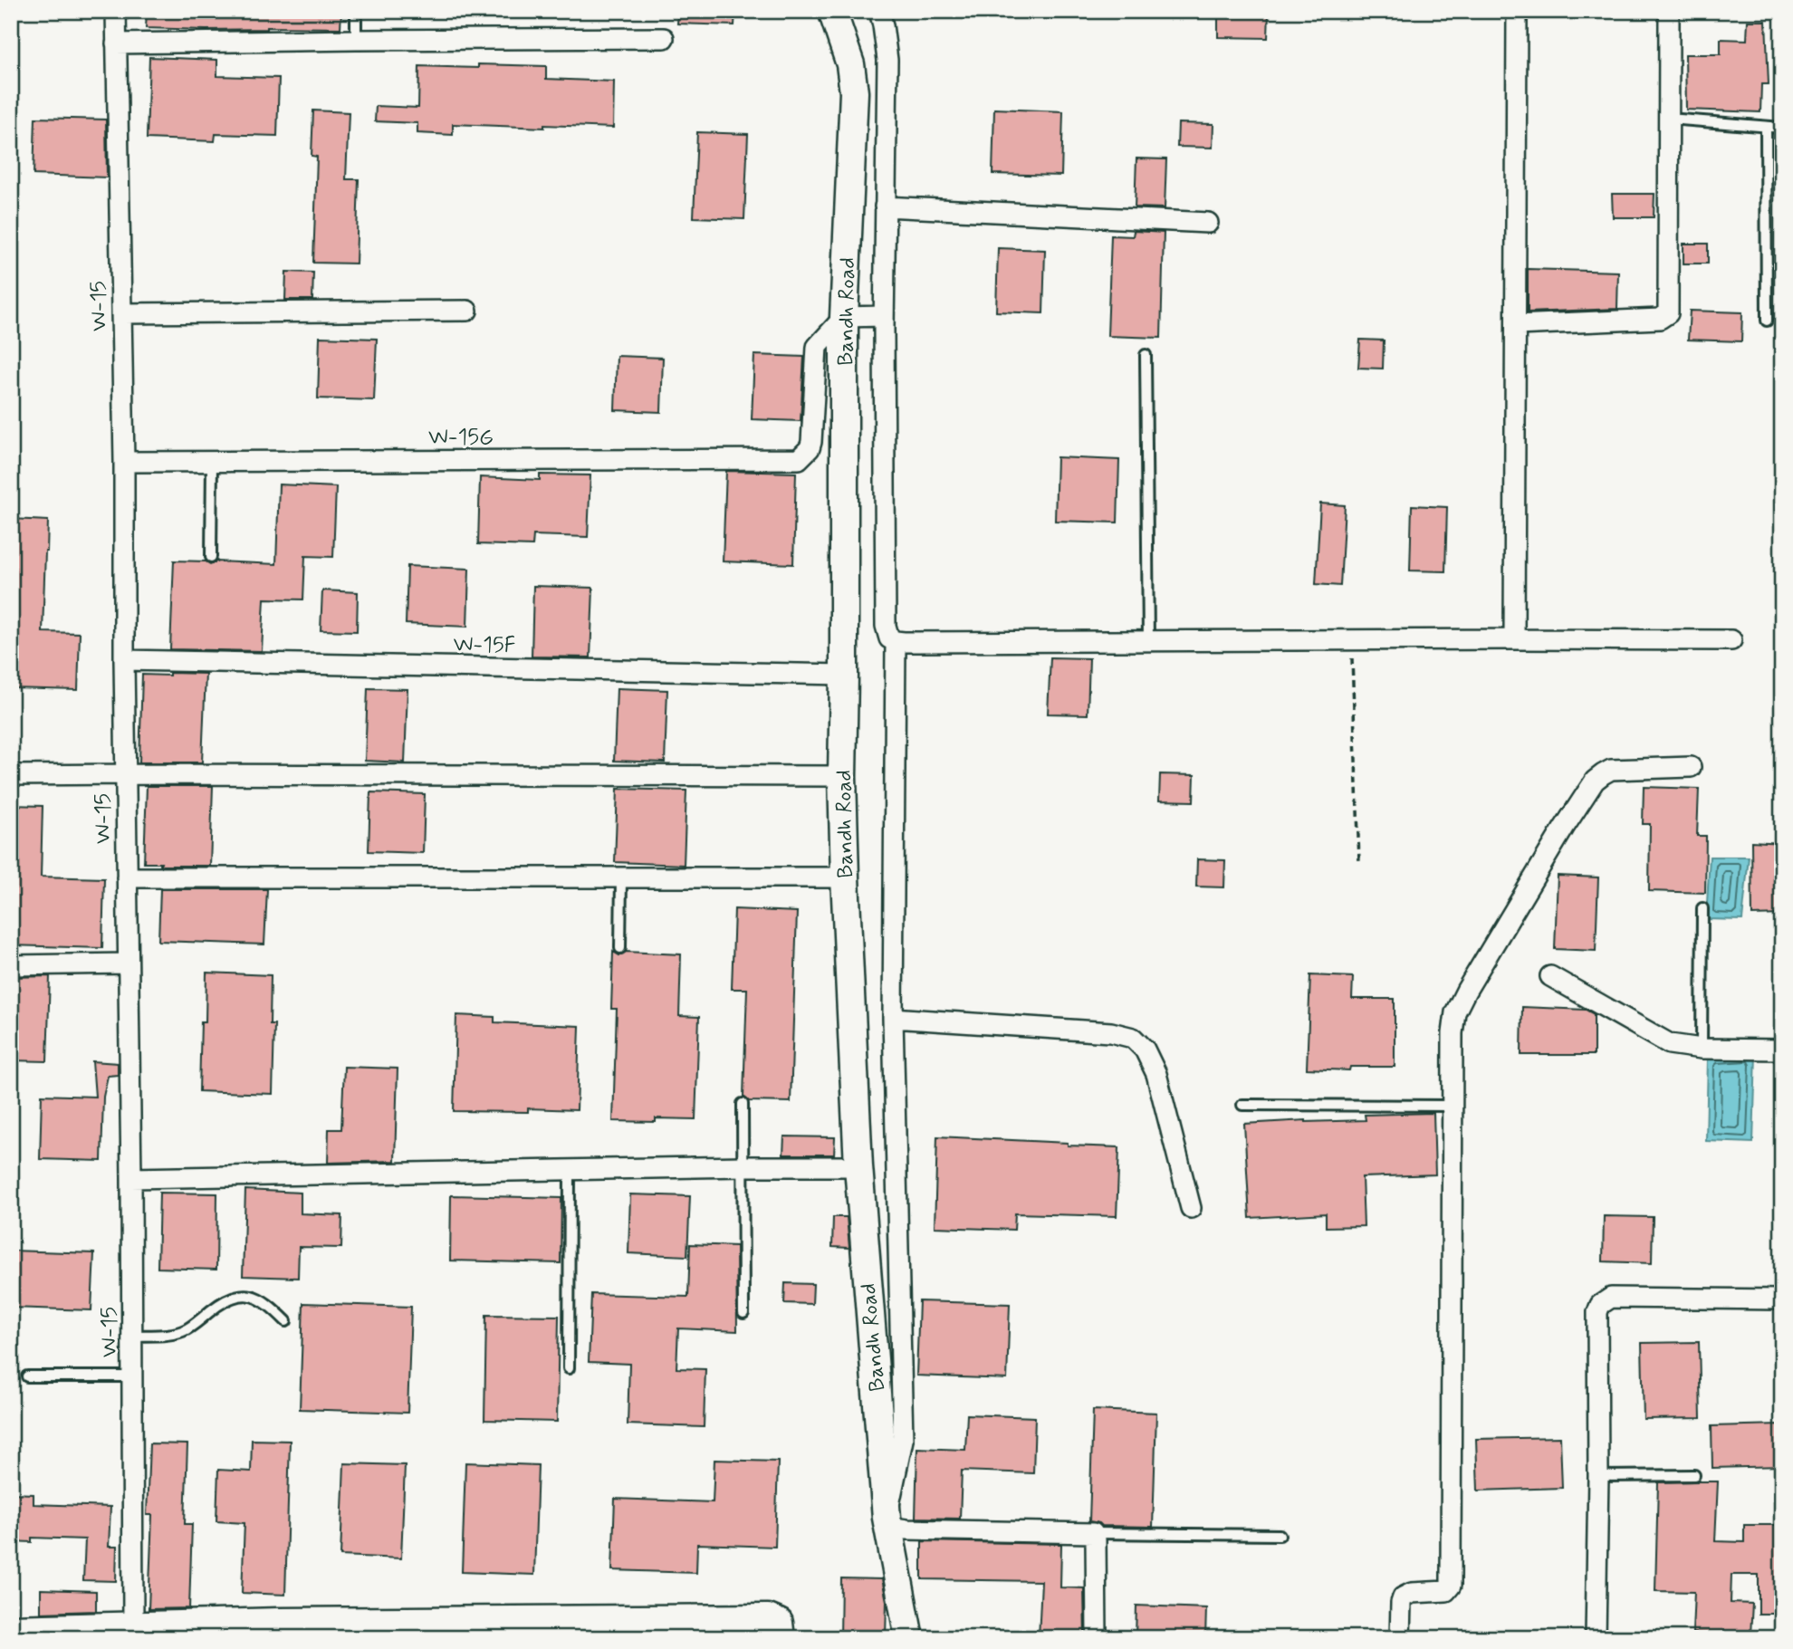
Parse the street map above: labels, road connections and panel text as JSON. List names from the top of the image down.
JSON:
{
  "streets": {
    "street": [
      "W-15",
      "Bandh Road",
      "W-15G",
      "W-15F"
    ]
  },
  "crossings": [
    ["W-15", "W-15G"],
    ["W-15", "W-15F"],
    ["Bandh Road", "W-15G"],
    ["Bandh Road", "W-15F"]
  ]
}
